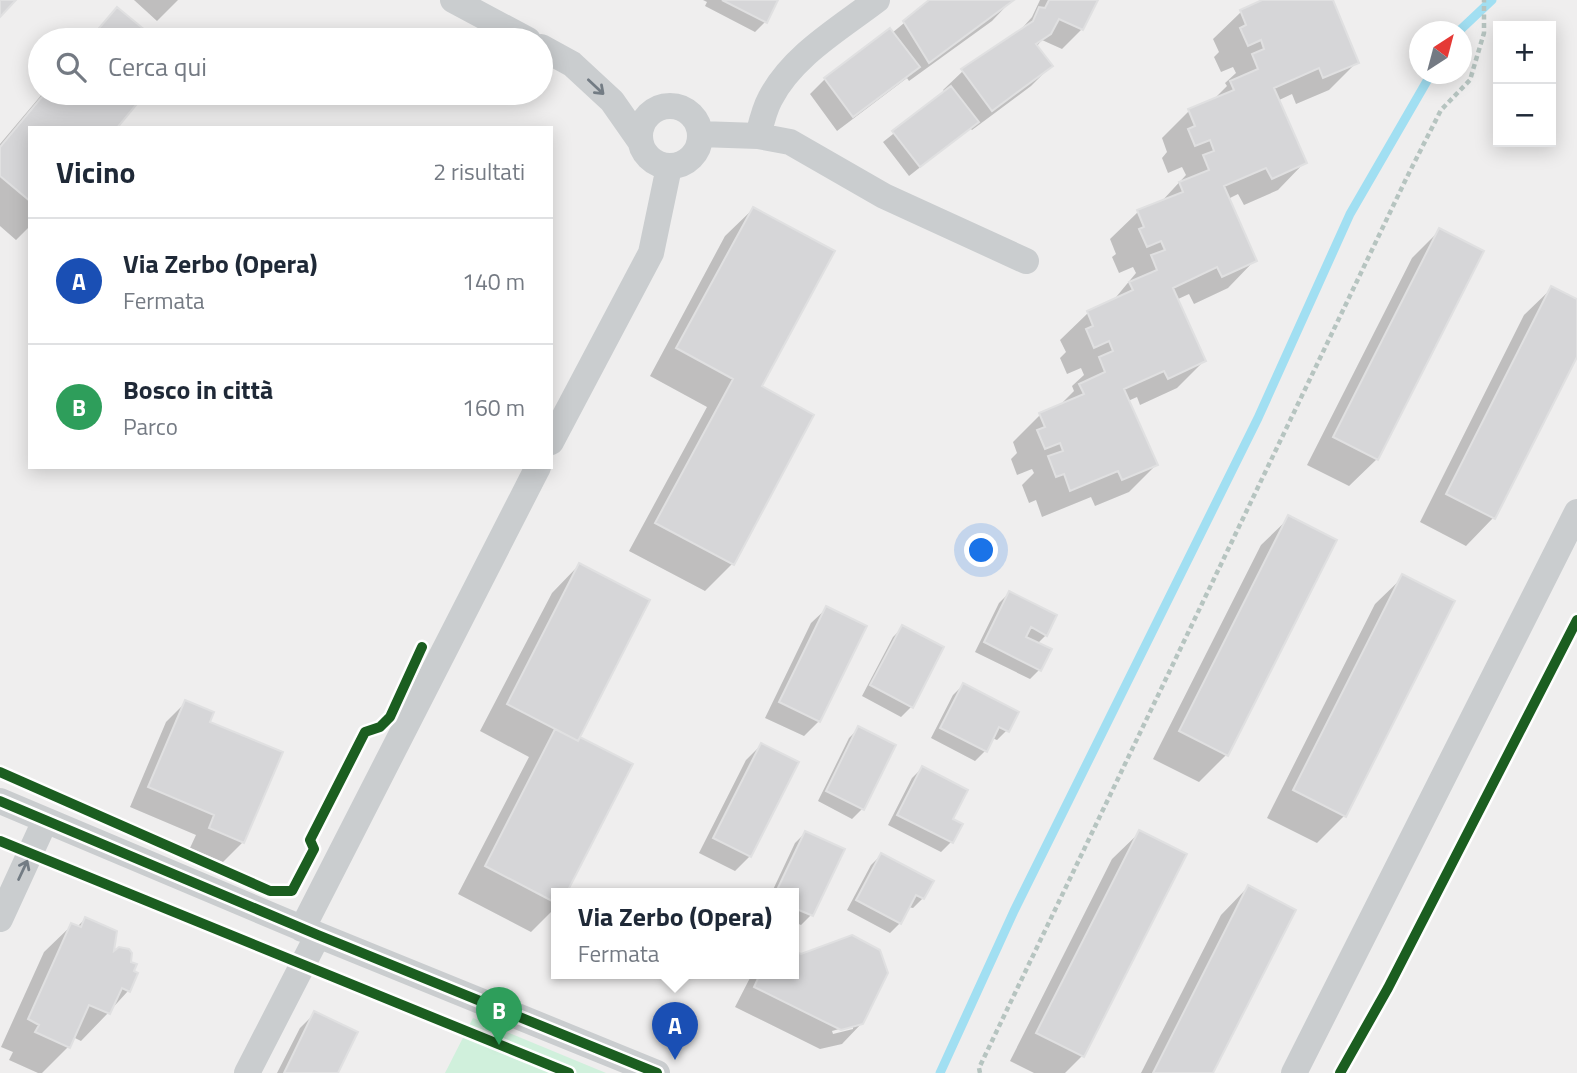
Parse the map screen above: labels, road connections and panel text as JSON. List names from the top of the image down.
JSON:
{
  "north": "top right",
  "page": {
    "map_buttons": ["+", "−"],
    "search": "Cerca qui",
    "heading": ["Vicino", "2 risultati"],
    "list": [
      {
        "mark": "A",
        "name": "Via Zerbo (Opera)",
        "note": "Fermata",
        "value": "140 m"
      },
      {
        "mark": "B",
        "name": "Bosco in città",
        "note": "Parco",
        "value": "160 m"
      }
    ],
    "popup": ["Via Zerbo (Opera)", "Fermata"],
    "pins": ["B", "A"]
  }
}
